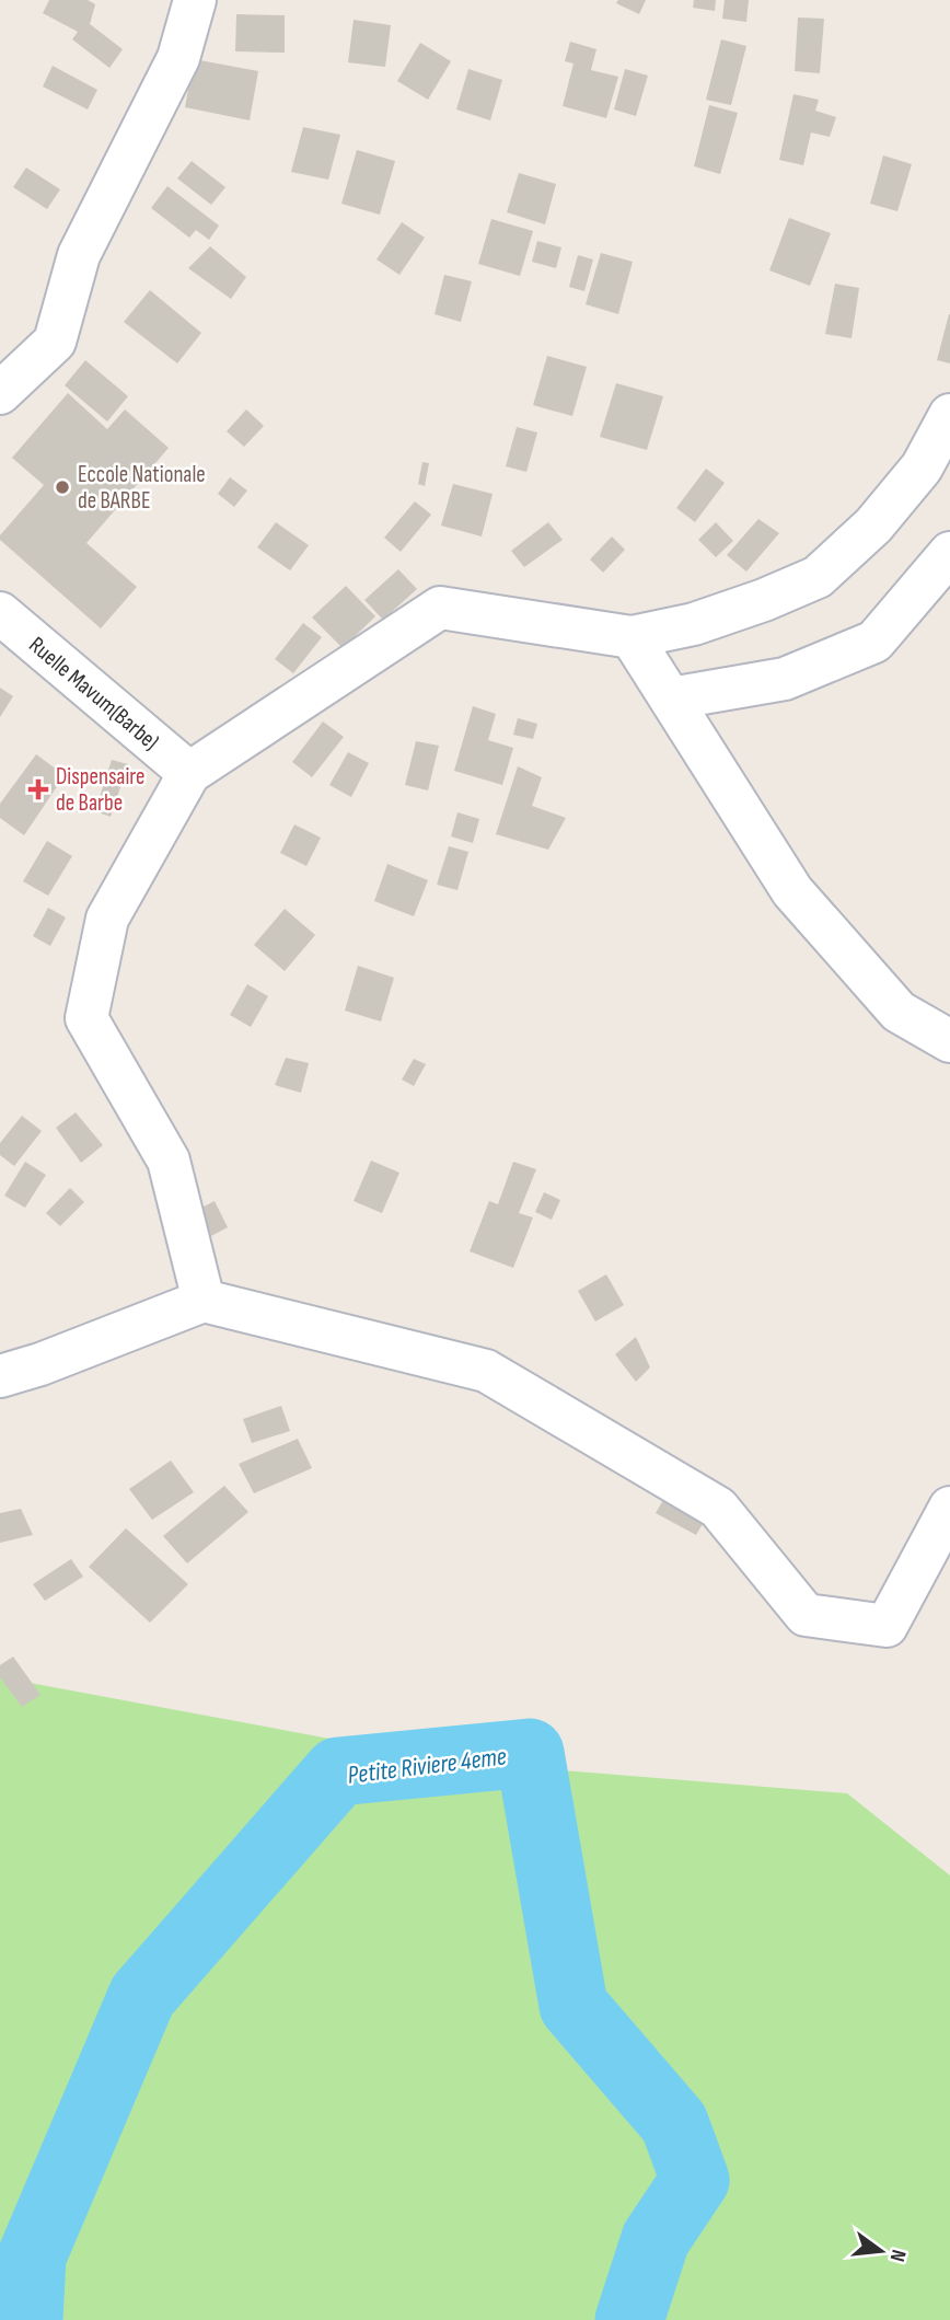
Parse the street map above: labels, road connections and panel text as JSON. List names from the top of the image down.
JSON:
{
  "streets": {
    "street": ["Ruelle Mavum(Barbe)"]
  },
  "water": ["Petite Riviere 4eme"],
  "places": {
    "other": ["Eccole Nationale de BARBE"],
    "health": ["Dispensaire de Barbe"]
  },
  "north": "right"
}
